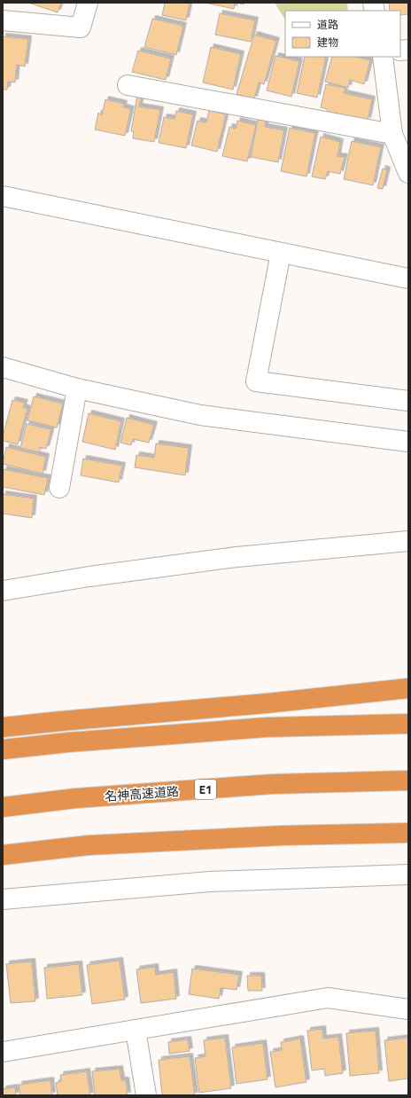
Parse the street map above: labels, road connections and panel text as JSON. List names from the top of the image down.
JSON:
{
  "streets": {
    "highway": ["E1", "名神高速道路"]
  },
  "legend": ["道路", "建物"]
}
